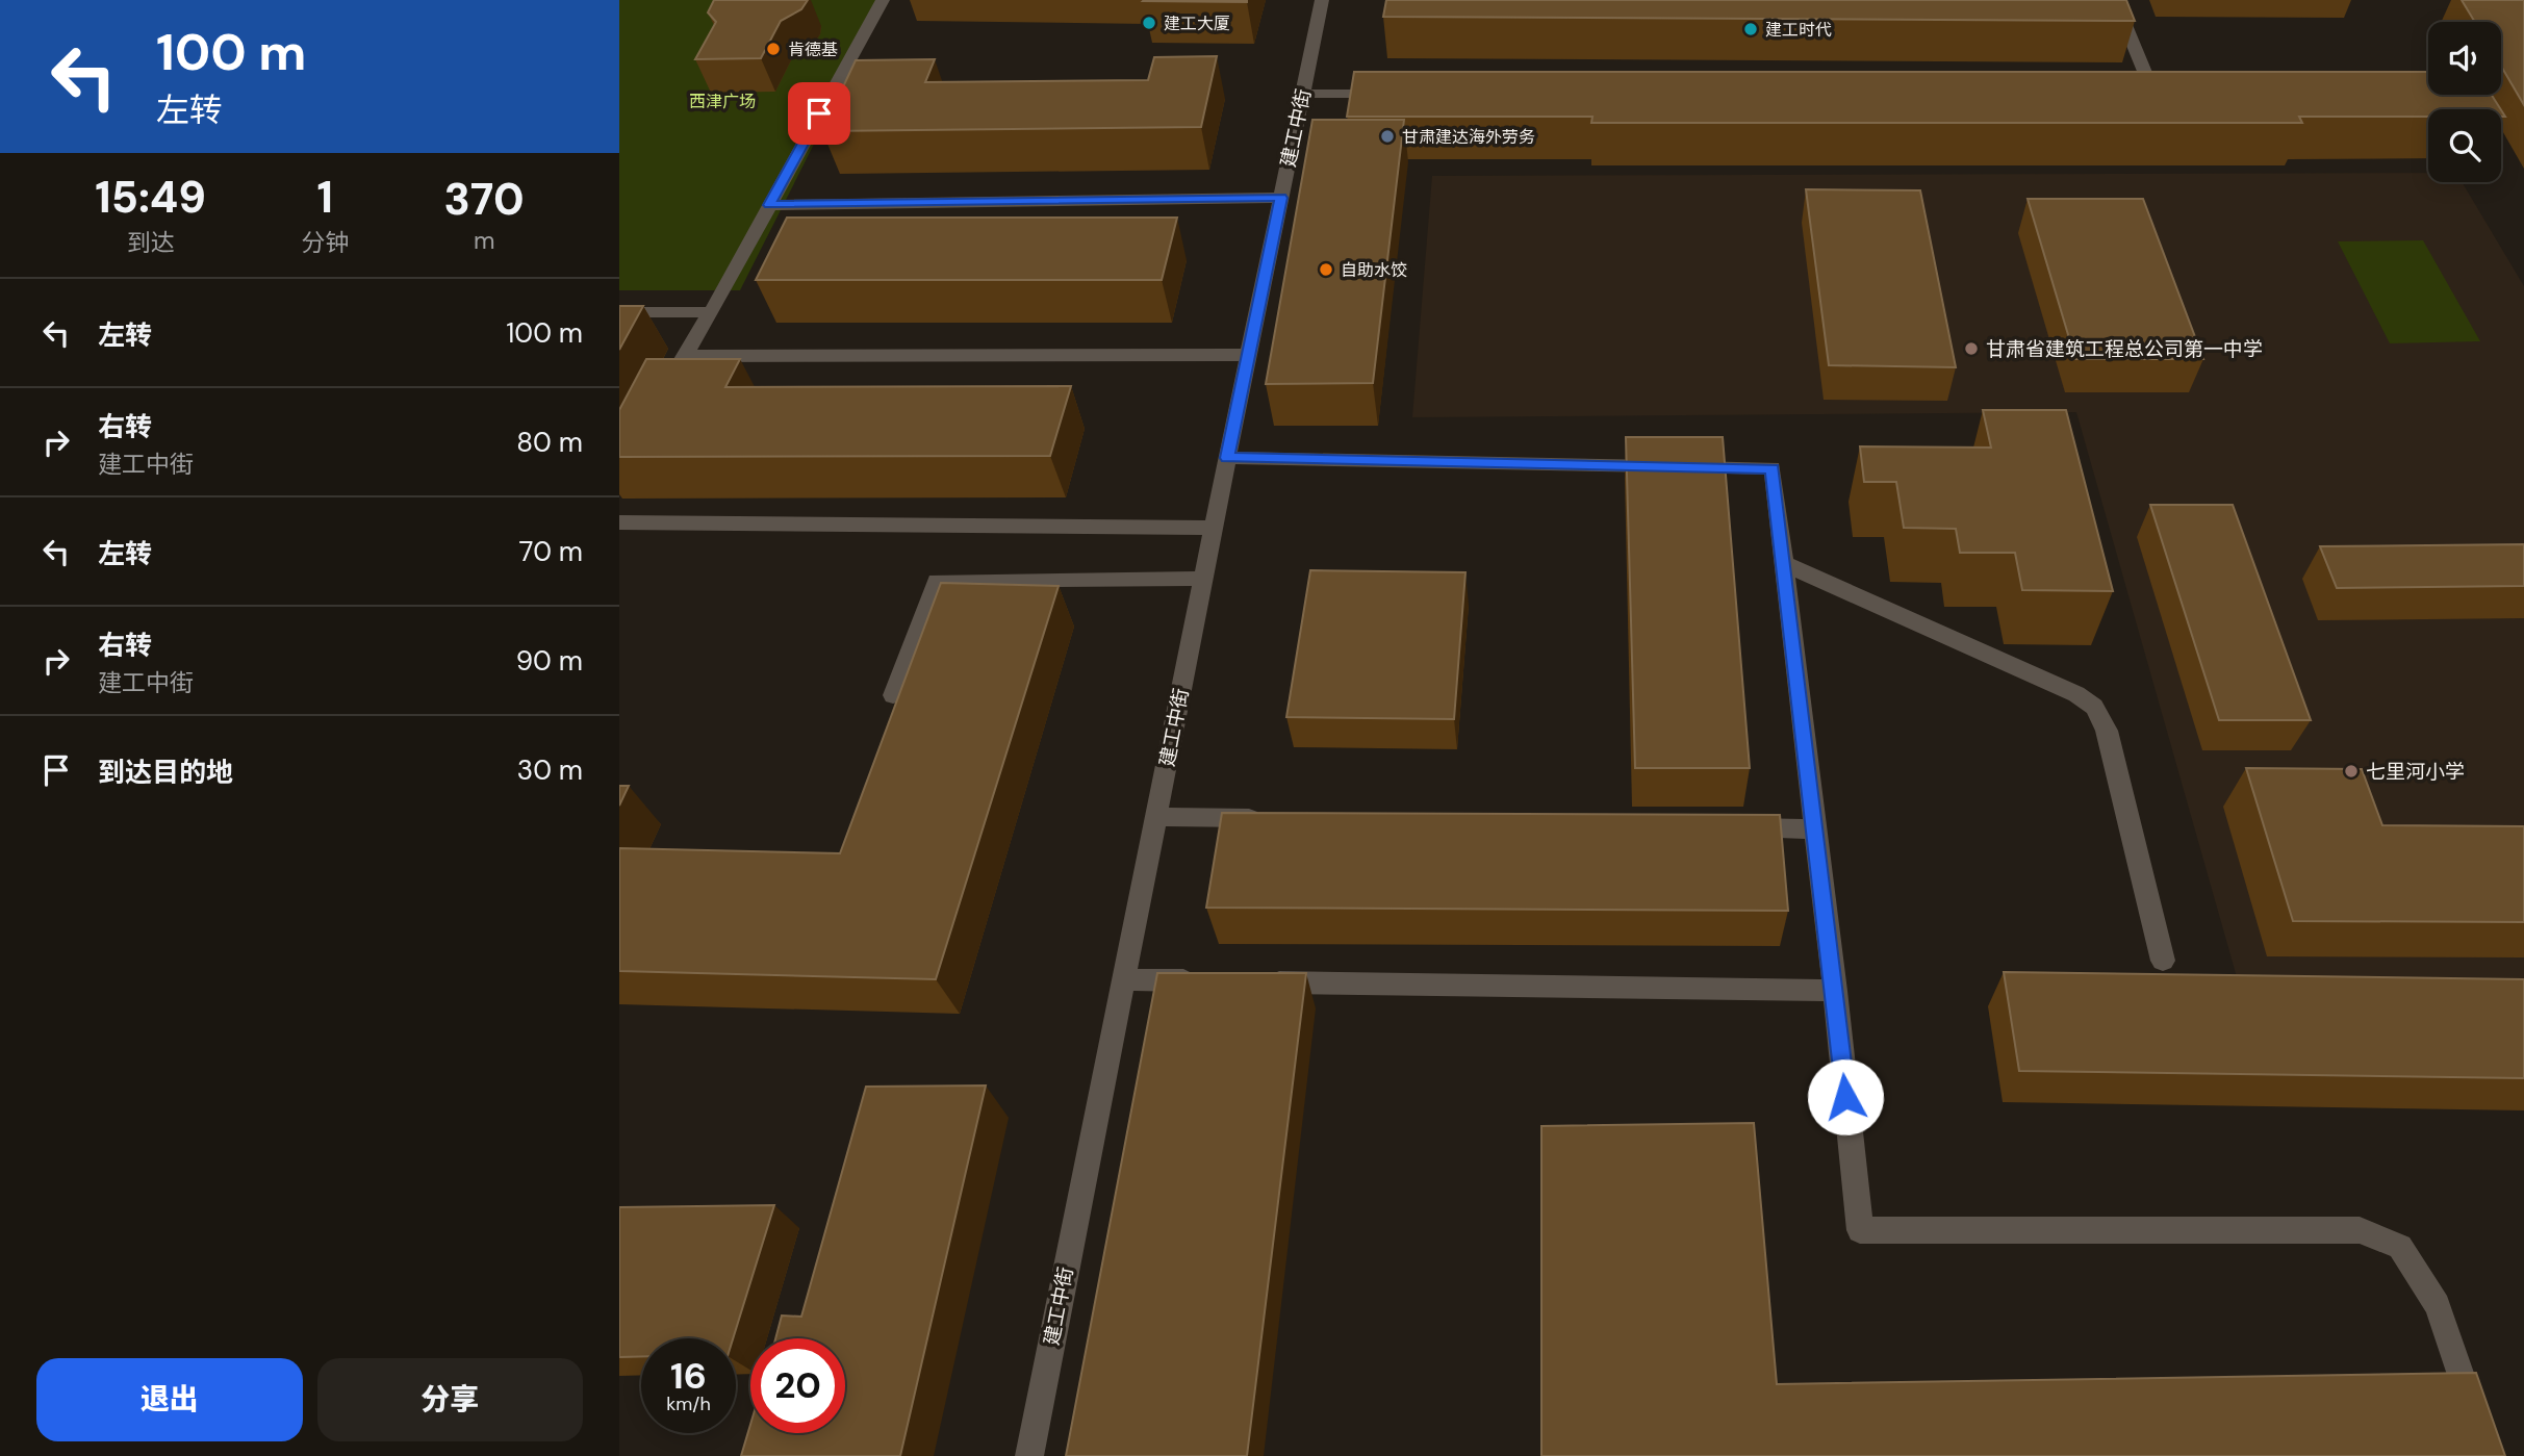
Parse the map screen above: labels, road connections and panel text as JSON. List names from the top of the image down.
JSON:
{
  "streets": {
    "street": ["建工中街"]
  },
  "parks": ["西津广场"],
  "places": [
    "建工大厦",
    "建工时代",
    "肯德基",
    "甘肃建达海外劳务",
    "自助水饺",
    "甘肃省建筑工程总公司第一中学",
    "七里河小学"
  ],
  "page": {
    "turn": ["100 m", "左转"],
    "eta": [
      "15:49",
      "到达",
      "1",
      "分钟",
      "370",
      "m"
    ],
    "list": [
      {
        "name": "左转",
        "value": "100 m"
      },
      {
        "name": "右转",
        "note": "建工中街",
        "value": "80 m"
      },
      {
        "name": "左转",
        "value": "70 m"
      },
      {
        "name": "右转",
        "note": "建工中街",
        "value": "90 m"
      },
      {
        "name": "到达目的地",
        "value": "30 m"
      }
    ],
    "speed": "16 km/h",
    "limit": "20",
    "buttons": ["退出", "分享"]
  }
}
